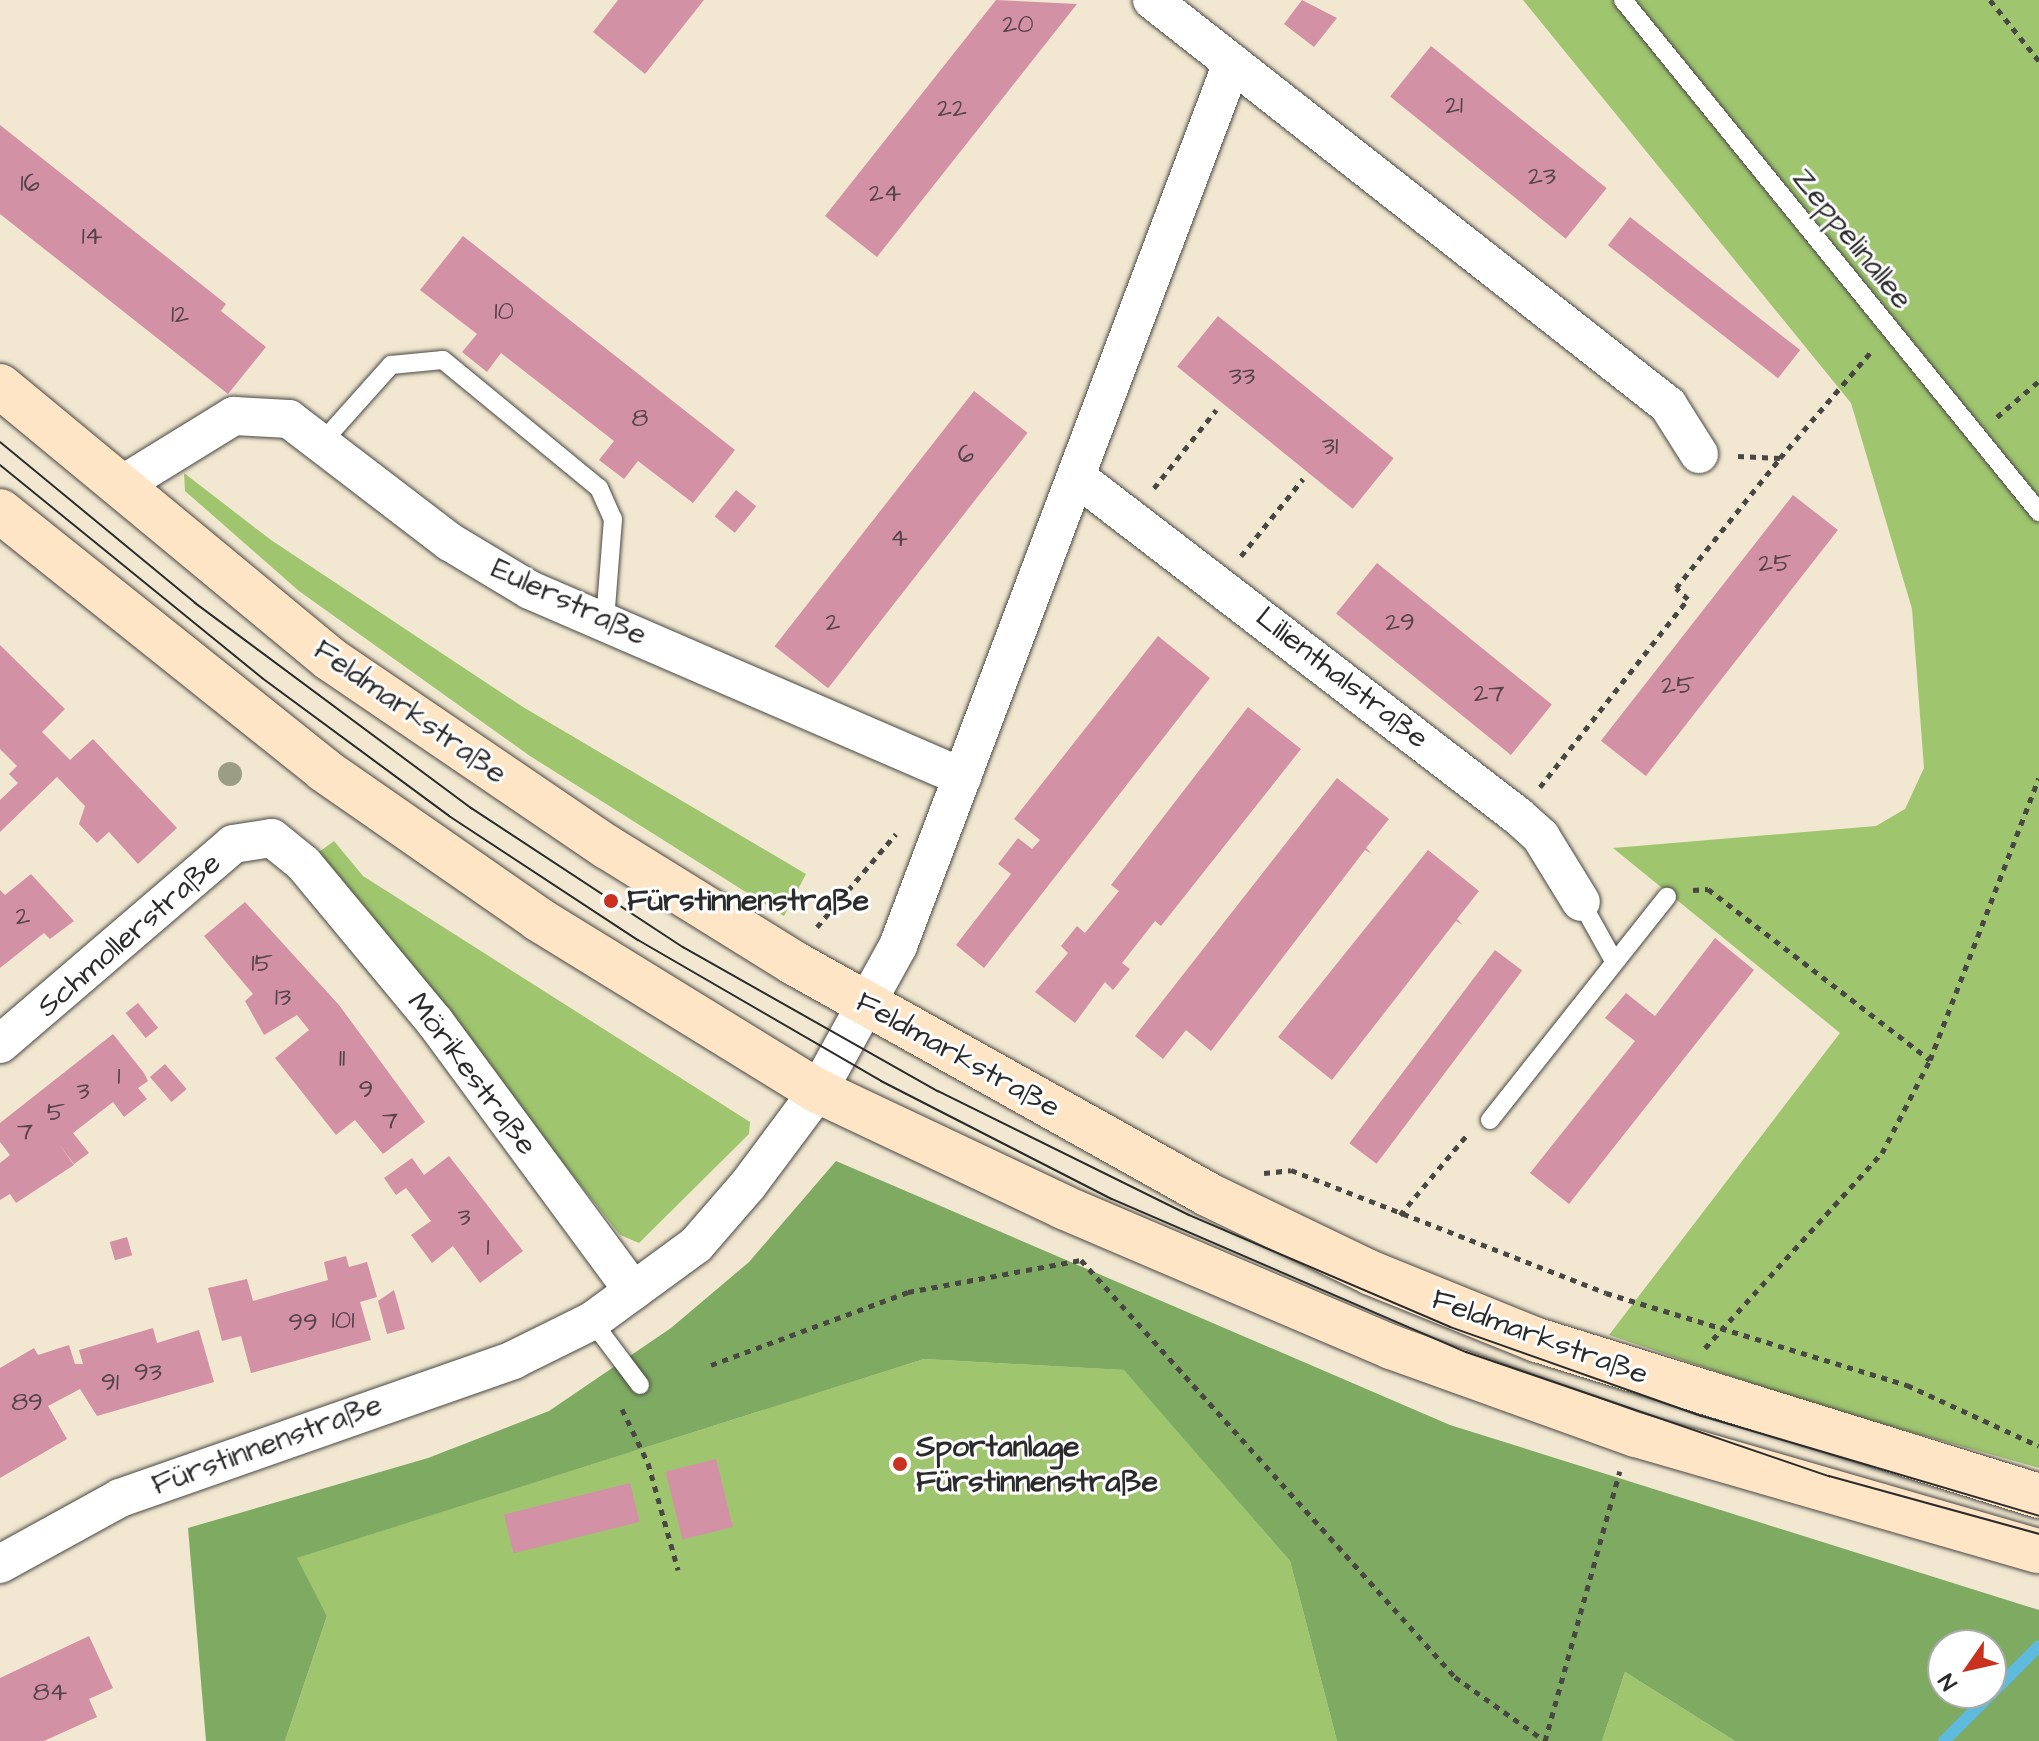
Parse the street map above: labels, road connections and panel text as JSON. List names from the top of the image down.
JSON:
{
  "streets": {
    "main road": ["Feldmarkstraße"],
    "street": [
      "Eulerstraße",
      "Lilienthalstraße",
      "Schmollerstraße",
      "Mörikestraße",
      "Fürstinnenstraße"
    ],
    "lane": ["Zeppelinallee"]
  },
  "crossings": [
    ["Eulerstraße", "Feldmarkstraße"],
    ["Feldmarkstraße", "Fürstinnenstraße"],
    ["Schmollerstraße", "Mörikestraße"],
    ["Mörikestraße", "Fürstinnenstraße"]
  ],
  "places": ["Fürstinnenstraße", "Sportanlage Fürstinnenstraße"],
  "house_numbers": [
    "20",
    "21",
    "22",
    "23",
    "16",
    "24",
    "14",
    "10",
    "12",
    "33",
    "8",
    "31",
    "6",
    "4",
    "25",
    "2",
    "29",
    "25",
    "27",
    "2",
    "15",
    "13",
    "11",
    "1",
    "9",
    "3",
    "5",
    "7",
    "7",
    "3",
    "1",
    "101",
    "99",
    "93",
    "91",
    "89",
    "84"
  ],
  "north": "bottom left"
}
